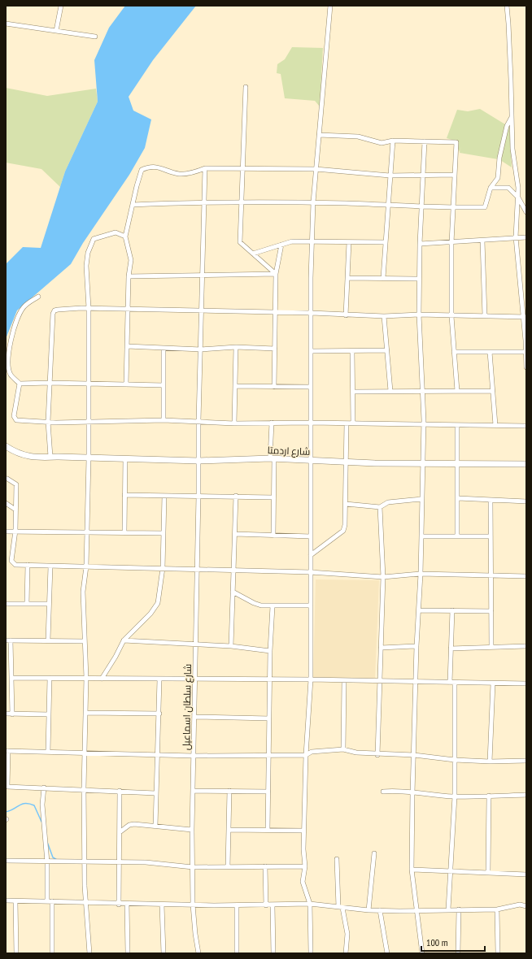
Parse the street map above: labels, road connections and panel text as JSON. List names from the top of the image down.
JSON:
{
  "streets": {
    "main road": ["شارع اردمتا"],
    "street": ["شارع سلطان اسماعيل"]
  },
  "crossings": [
    ["شارع اردمتا", "شارع سلطان اسماعيل"]
  ],
  "scale_bar": "100 m"
}
